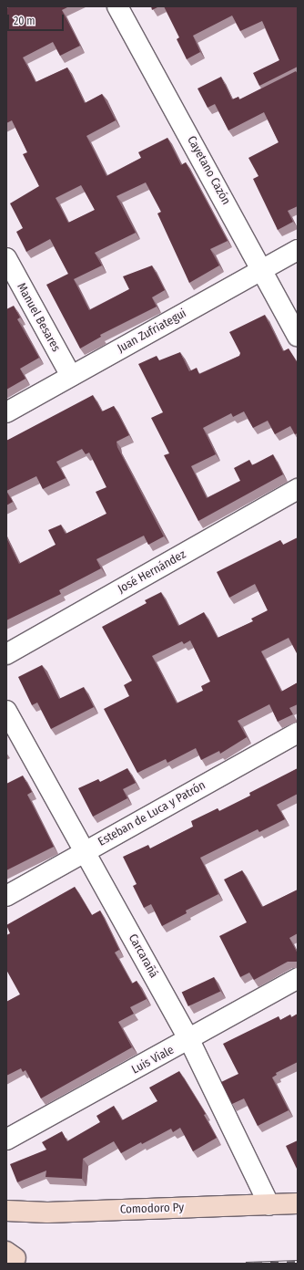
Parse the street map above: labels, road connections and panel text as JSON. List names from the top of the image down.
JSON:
{
  "streets": {
    "street": [
      "Cayetano Cazón",
      "Manuel Besares",
      "Juan Zufriategui",
      "José Hernández",
      "Esteban de Luca y Patrón",
      "Carcarañá",
      "Luis Viale",
      "Comodoro Py"
    ]
  },
  "crossings": [
    ["Cayetano Cazón", "Juan Zufriategui"],
    ["Manuel Besares", "Juan Zufriategui"],
    ["Esteban de Luca y Patrón", "Carcarañá"],
    ["Carcarañá", "Luis Viale"],
    ["Carcarañá", "Comodoro Py"]
  ],
  "scale_bar": "20 m"
}
